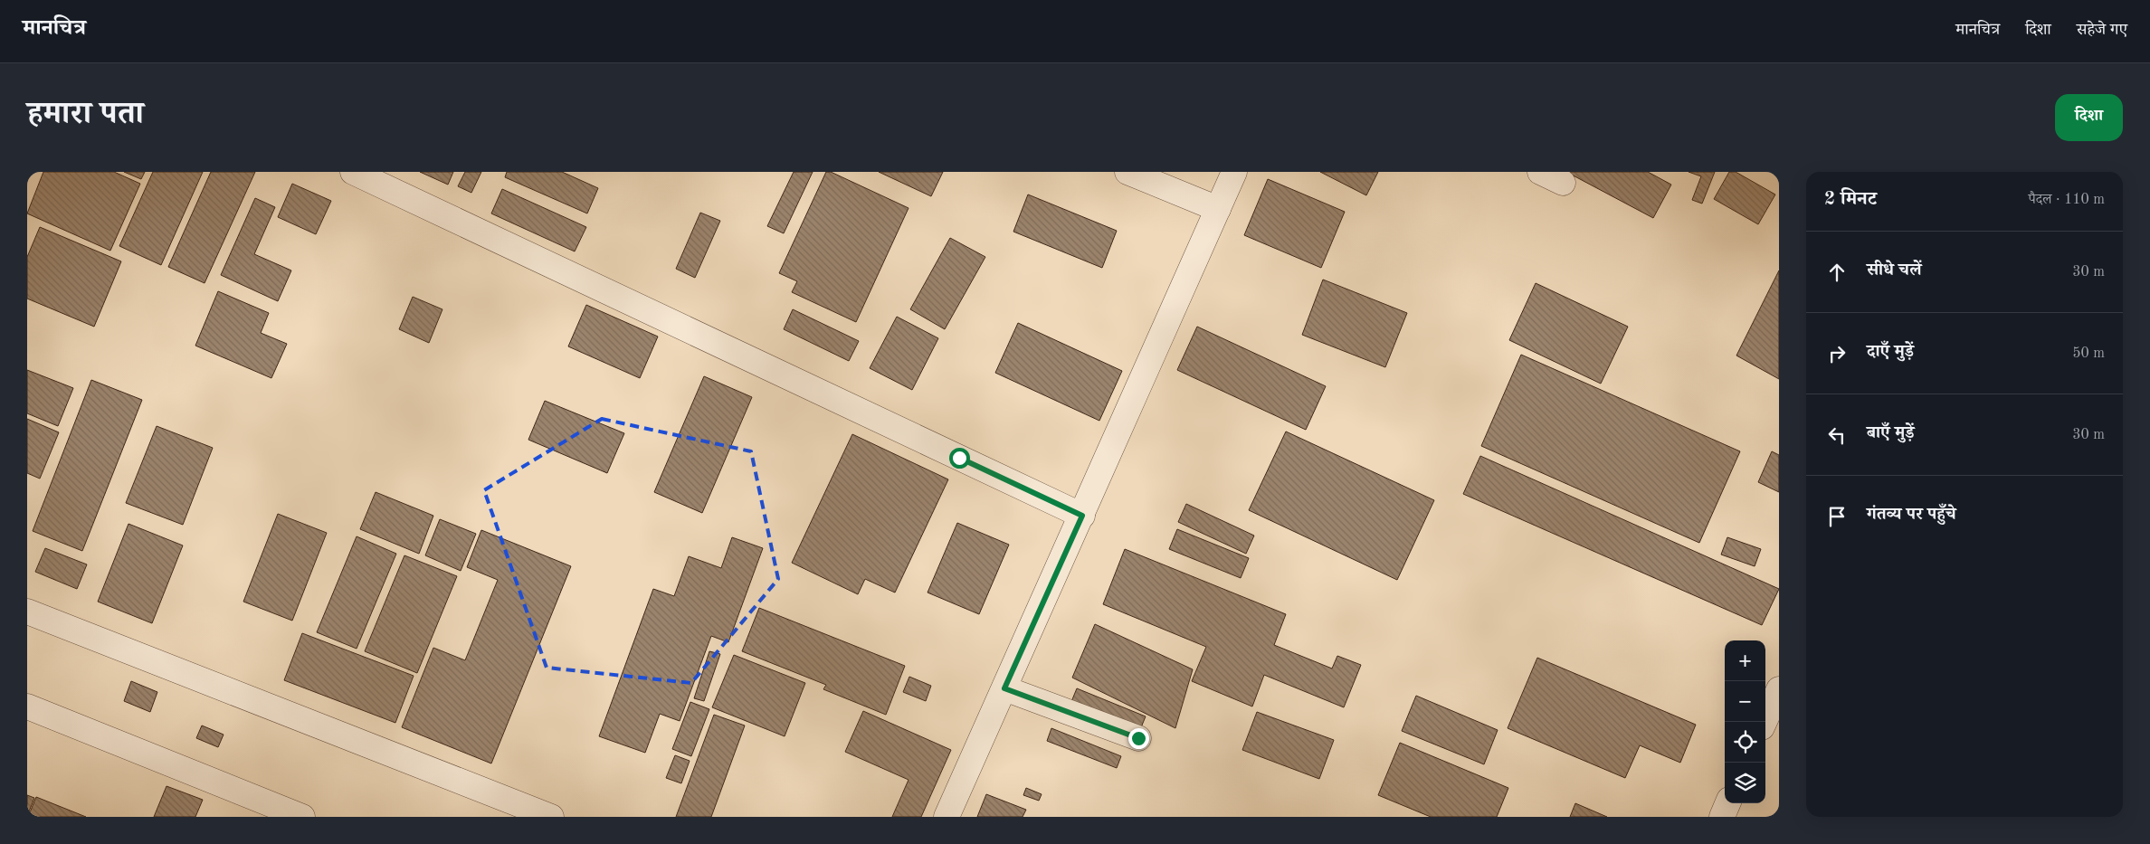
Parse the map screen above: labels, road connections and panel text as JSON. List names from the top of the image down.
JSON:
{
  "page": {
    "header": "मानचित्र",
    "nav": ["मानचित्र", "दिशा", "सहेजे गए"],
    "title": "हमारा पता",
    "buttons": "दिशा",
    "heading": ["2 मिनट", "पैदल · 110 m"],
    "list": [
      ["सीधे चलें", "30 m"],
      ["दाएँ मुड़ें", "50 m"],
      ["बाएँ मुड़ें", "30 m"],
      "गंतव्य पर पहुँचे"
    ],
    "map_buttons": ["+", "−"]
  }
}
